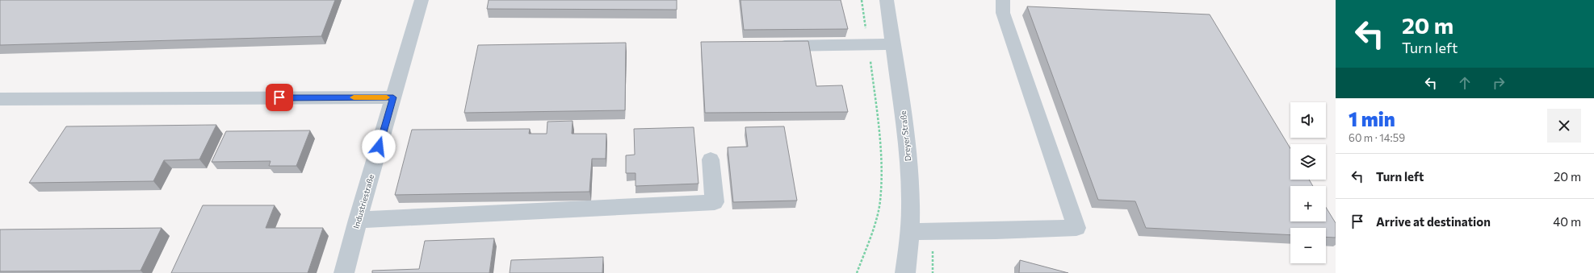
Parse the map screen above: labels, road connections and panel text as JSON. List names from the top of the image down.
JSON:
{
  "streets": {
    "street": ["Dreyer Straße", "Industriestraße"]
  },
  "page": {
    "turn": ["20 m", "Turn left"],
    "heading": ["1 min", "60 m · 14:59"],
    "map_buttons": ["+", "−"],
    "list": [
      {
        "name": "Turn left",
        "value": "20 m"
      },
      {
        "name": "Arrive at destination",
        "value": "40 m"
      }
    ]
  }
}
